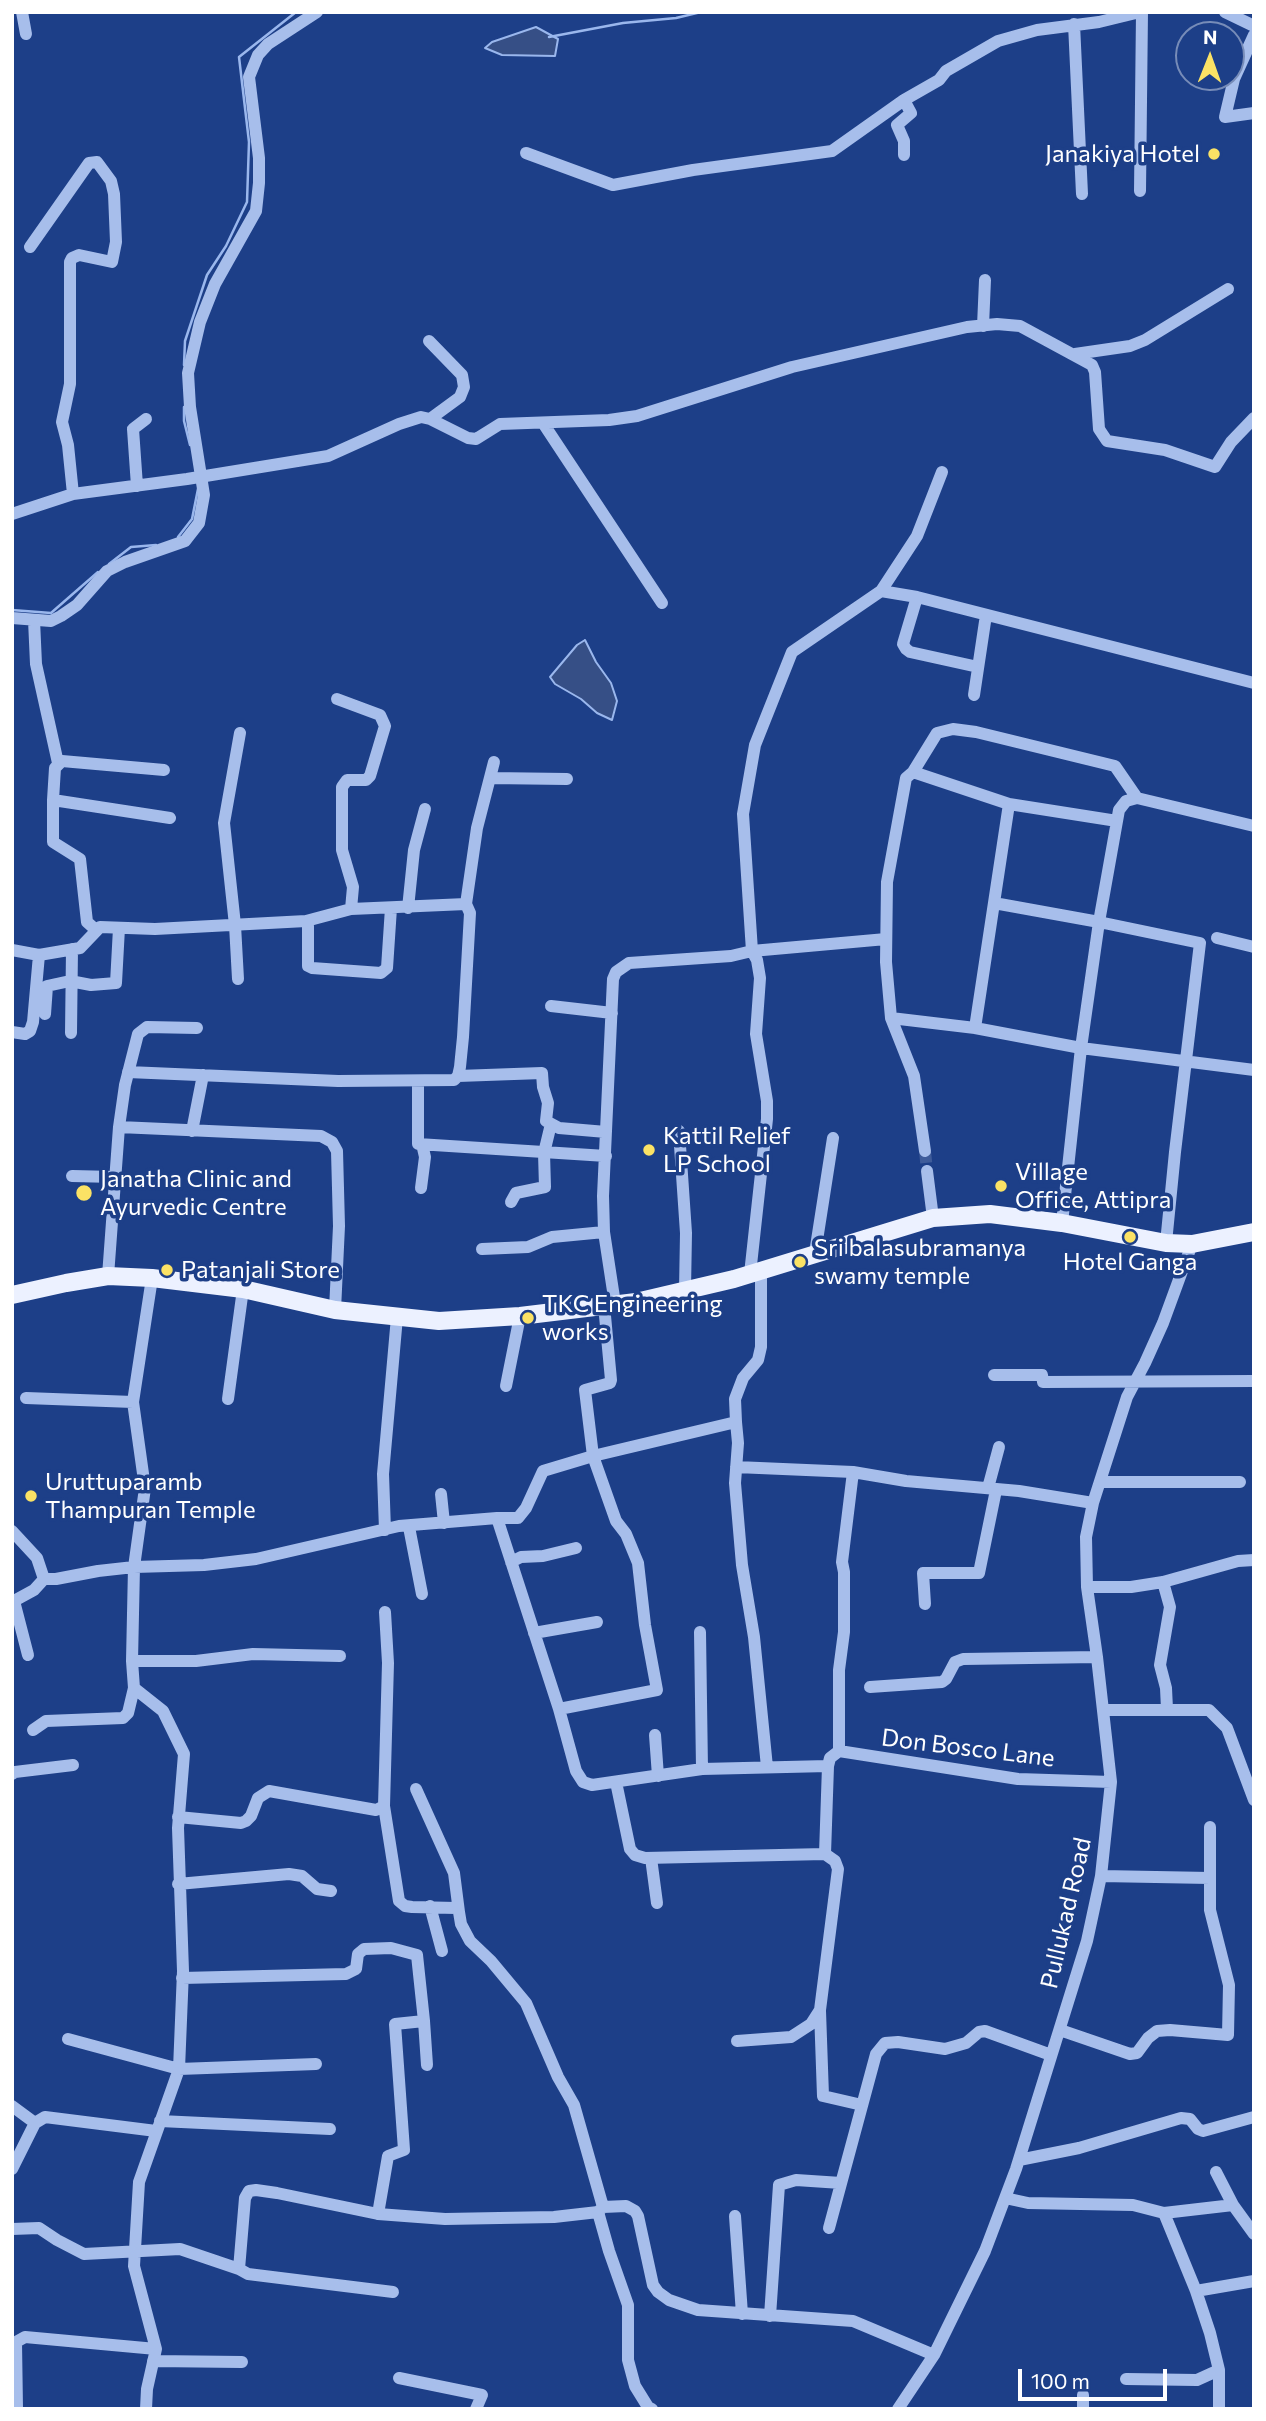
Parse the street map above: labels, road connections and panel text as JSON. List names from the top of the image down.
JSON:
{
  "streets": {
    "street": ["Don Bosco Lane", "Pullukad Road"]
  },
  "crossings": [
    ["Don Bosco Lane", "Pullukad Road"]
  ],
  "places": [
    "Janakiya Hotel",
    "Kattil Relief LP School",
    "Village Office, Attipra",
    "Janatha Clinic and Ayurvedic Centre",
    "Hotel Ganga",
    "Sri balasubramanya swamy temple",
    "Patanjali Store",
    "TKC Engineering works",
    "Uruttuparamb Thampuran Temple"
  ],
  "scale_bar": "100 m",
  "north": "top"
}
